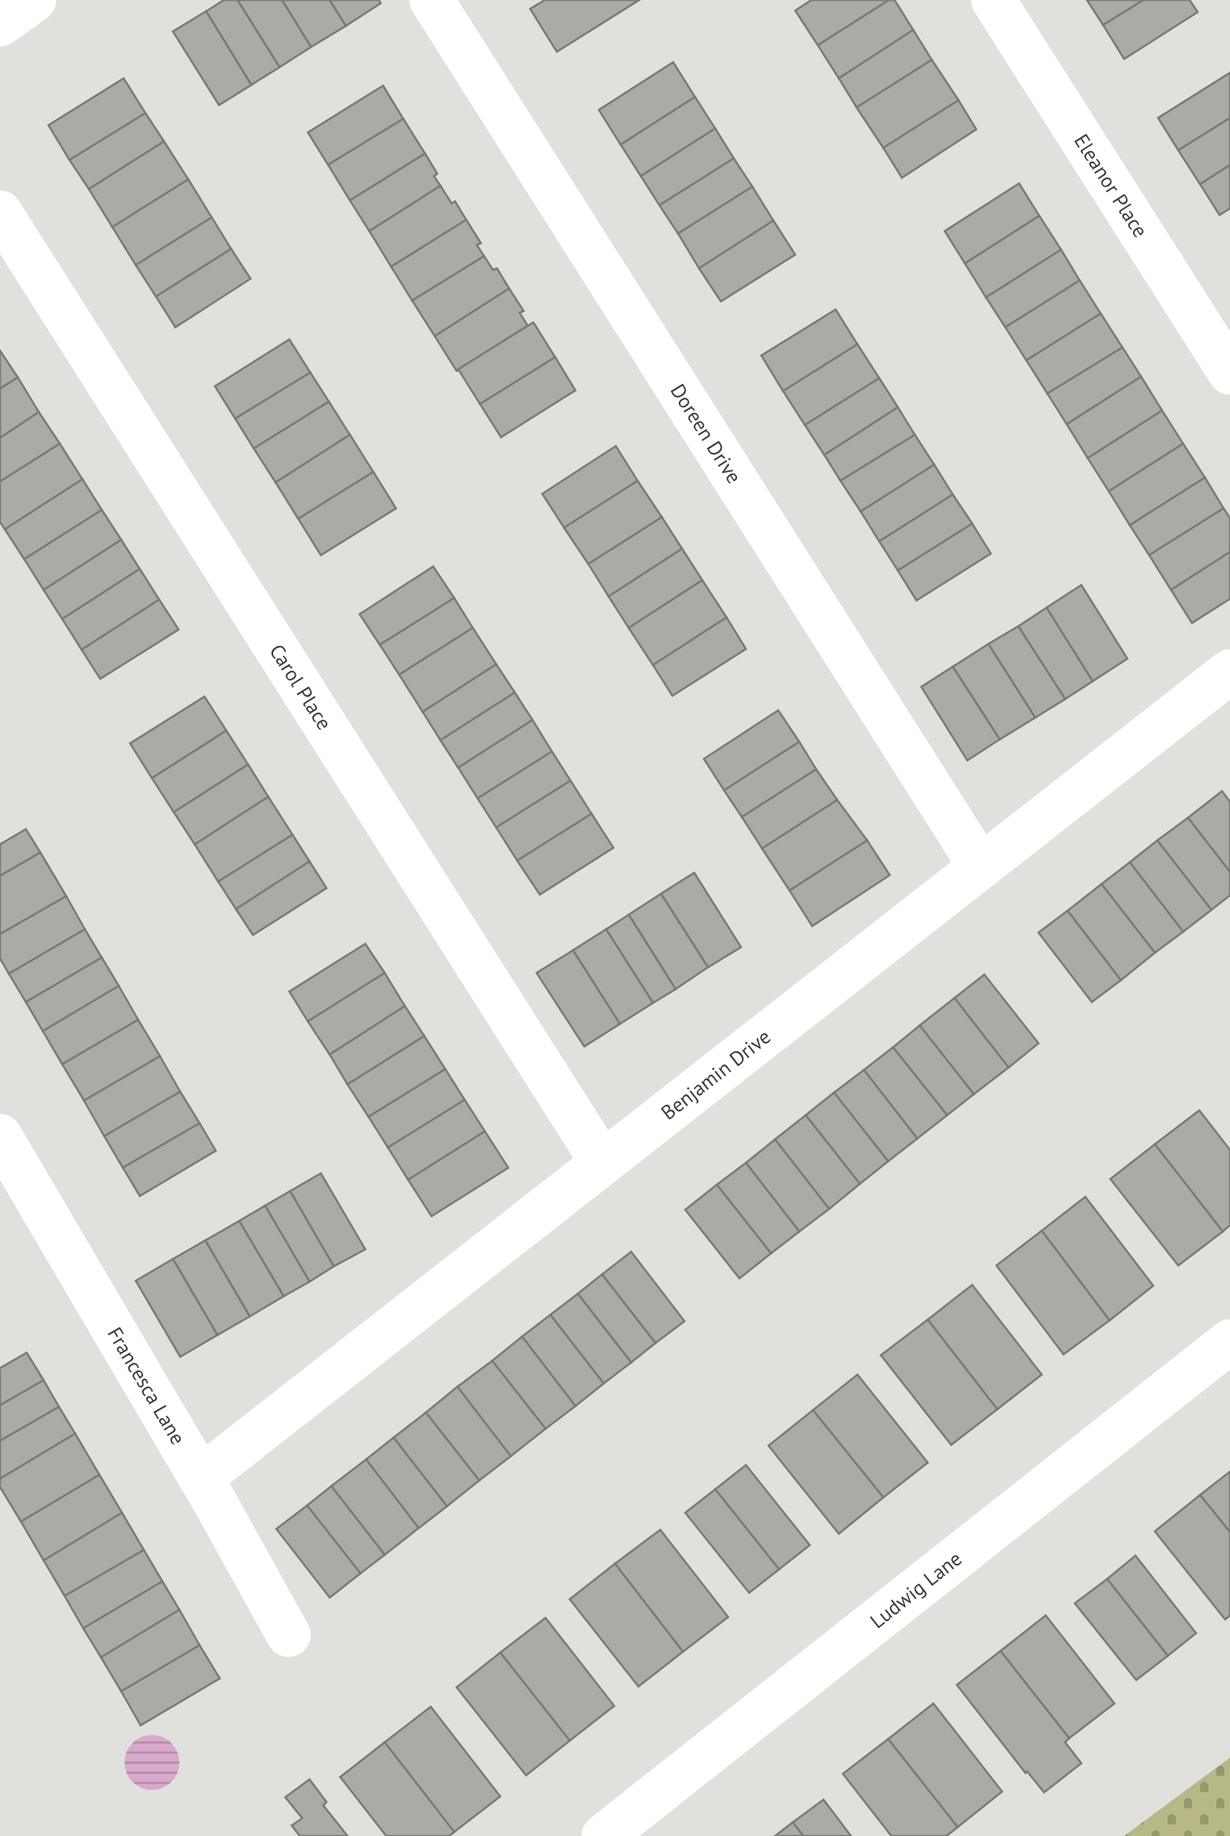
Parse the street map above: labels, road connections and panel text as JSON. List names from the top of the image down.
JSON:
{
  "streets": {
    "street": [
      "Eleanor Place",
      "Doreen Drive",
      "Carol Place",
      "Benjamin Drive",
      "Francesca Lane",
      "Ludwig Lane"
    ]
  },
  "crossings": [
    ["Doreen Drive", "Benjamin Drive"],
    ["Carol Place", "Benjamin Drive"],
    ["Benjamin Drive", "Francesca Lane"]
  ]
}
